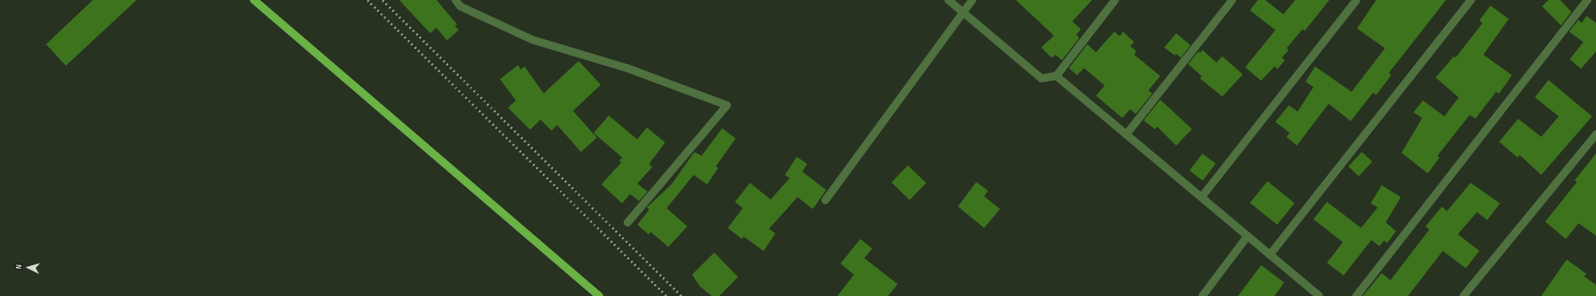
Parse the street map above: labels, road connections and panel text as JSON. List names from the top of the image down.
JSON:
{
  "north": "left"
}
